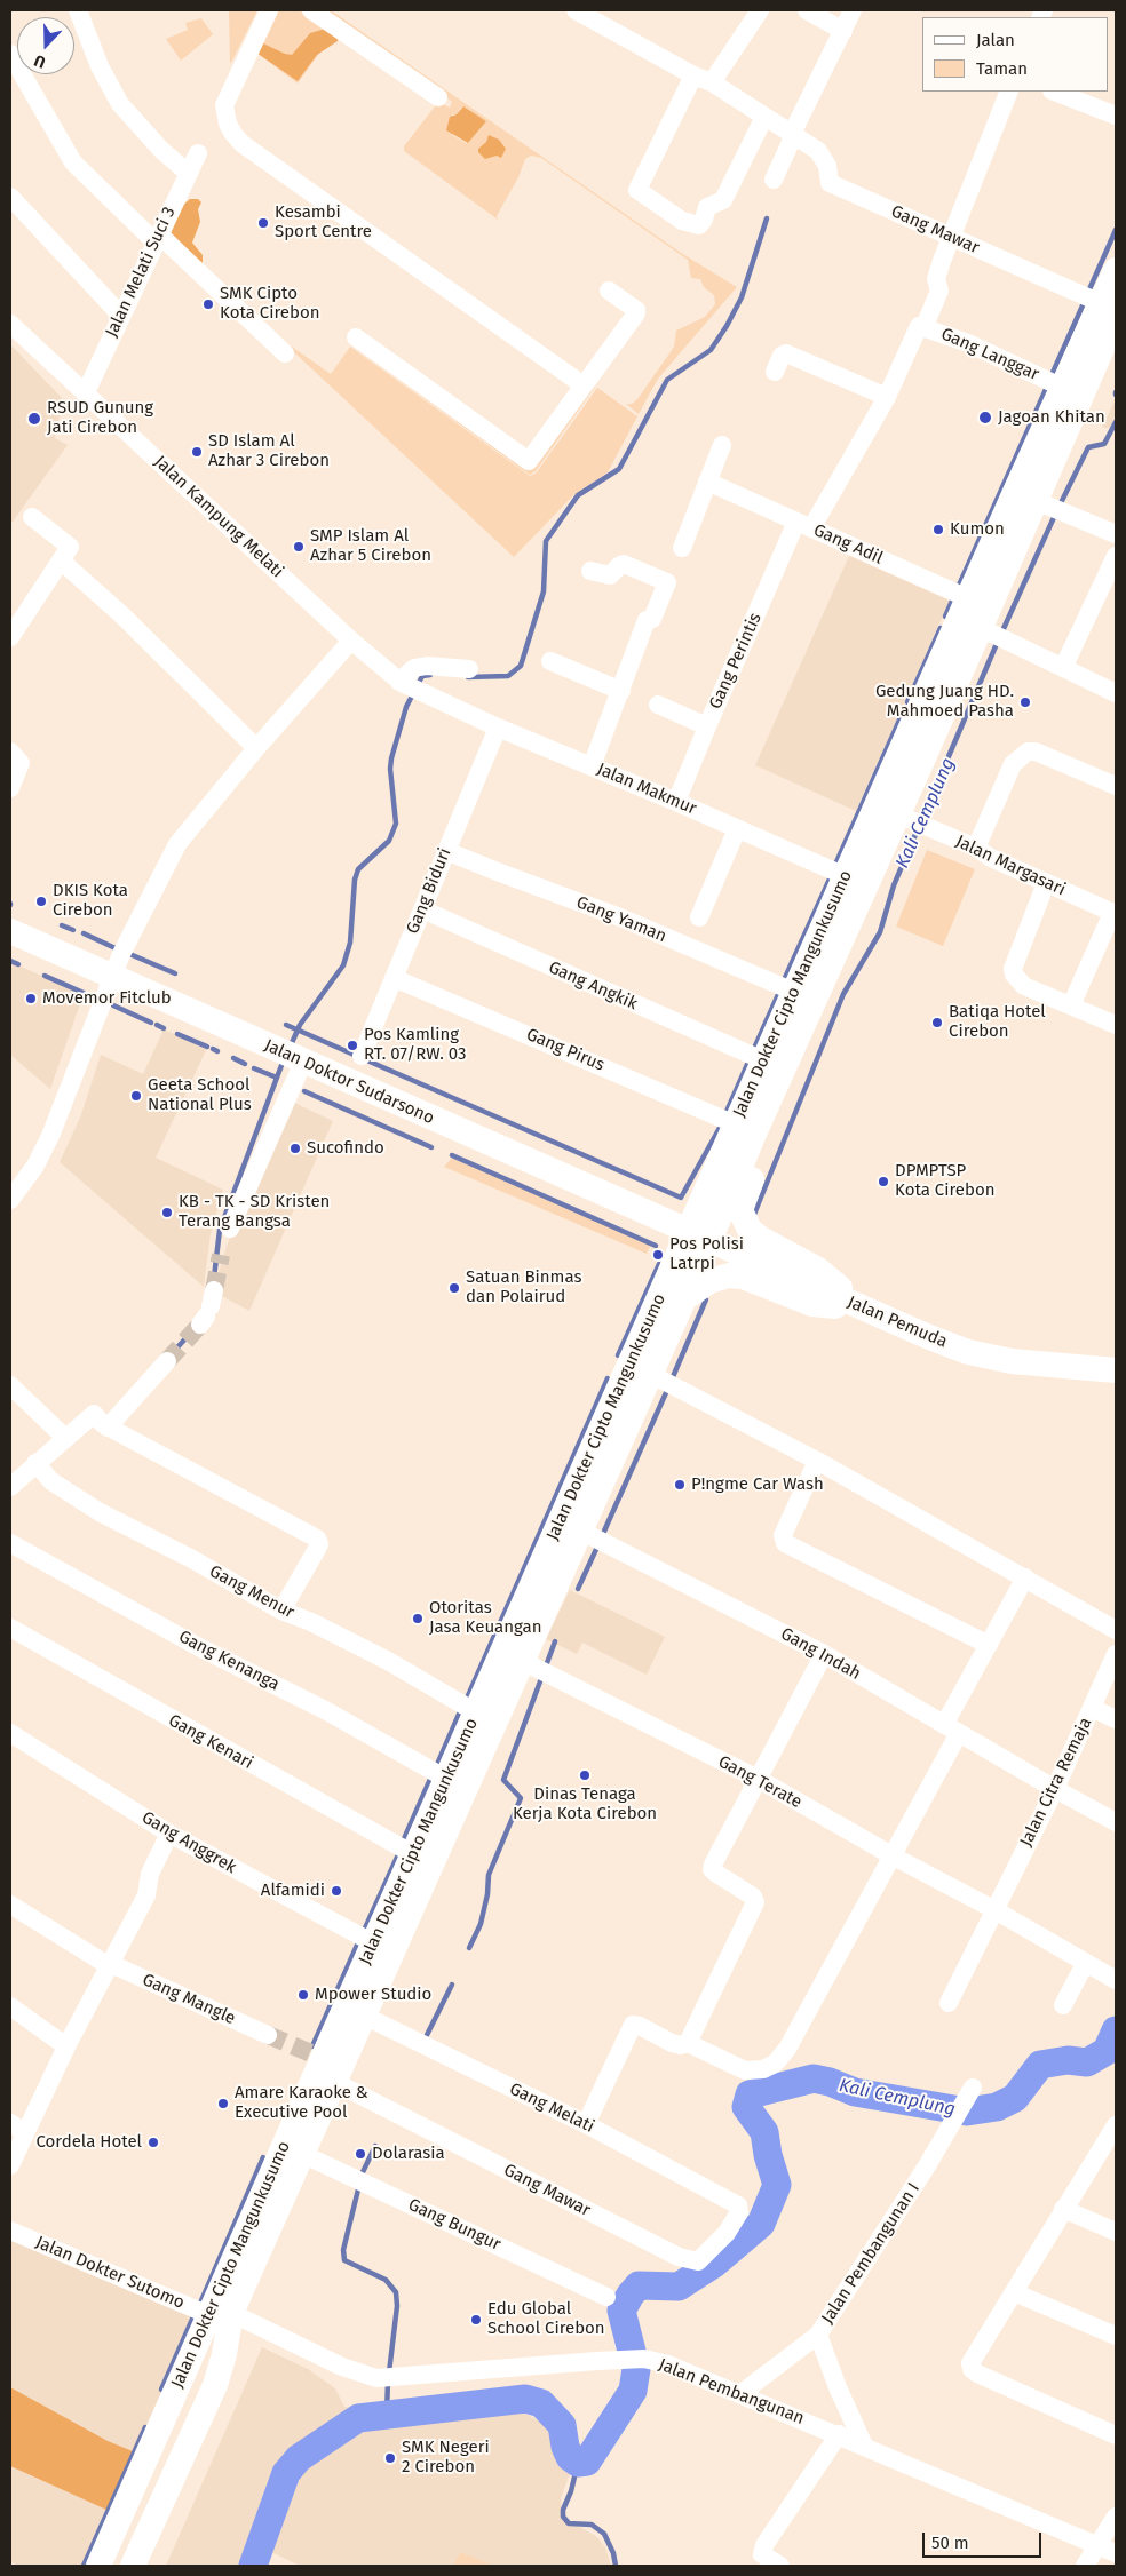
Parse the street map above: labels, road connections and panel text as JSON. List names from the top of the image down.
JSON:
{
  "streets": {
    "main road": ["Jalan Dokter Cipto Mangunkusumo", "Jalan Doktor Sudarsono", "Jalan Pemuda"],
    "street": [
      "Gang Mawar",
      "Jalan Melati Suci 3",
      "Gang Langgar",
      "Jalan Kampung Melati",
      "Gang Adil",
      "Gang Perintis",
      "Jalan Makmur",
      "Jalan Margasari",
      "Gang Biduri",
      "Gang Yaman",
      "Gang Angkik",
      "Gang Pirus",
      "Gang Menur",
      "Gang Indah",
      "Gang Kenanga",
      "Gang Kenari",
      "Gang Terate",
      "Jalan Citra Remaja",
      "Gang Anggrek",
      "Gang Mangle",
      "Gang Melati",
      "Gang Bungur",
      "Jalan Pembangunan I",
      "Jalan Dokter Sutomo",
      "Jalan Pembangunan"
    ]
  },
  "crossings": [
    ["Gang Mawar", "Gang Perintis"],
    ["Gang Mawar", "Jalan Dokter Cipto Mangunkusumo"],
    ["Gang Mawar", "Gang Melati"],
    ["Jalan Melati Suci 3", "Jalan Kampung Melati"],
    ["Gang Langgar", "Gang Perintis"],
    ["Gang Langgar", "Jalan Dokter Cipto Mangunkusumo"],
    ["Jalan Kampung Melati", "Jalan Makmur"],
    ["Gang Adil", "Gang Perintis"],
    ["Gang Adil", "Jalan Dokter Cipto Mangunkusumo"],
    ["Gang Perintis", "Jalan Makmur"],
    ["Jalan Makmur", "Gang Biduri"],
    ["Jalan Makmur", "Jalan Dokter Cipto Mangunkusumo"],
    ["Jalan Margasari", "Jalan Dokter Cipto Mangunkusumo"],
    ["Gang Biduri", "Gang Yaman"],
    ["Gang Biduri", "Gang Angkik"],
    ["Gang Biduri", "Gang Pirus"],
    ["Gang Biduri", "Jalan Doktor Sudarsono"],
    ["Gang Yaman", "Jalan Dokter Cipto Mangunkusumo"],
    ["Gang Angkik", "Jalan Dokter Cipto Mangunkusumo"],
    ["Jalan Dokter Cipto Mangunkusumo", "Gang Pirus"],
    ["Jalan Dokter Cipto Mangunkusumo", "Jalan Doktor Sudarsono"],
    ["Jalan Dokter Cipto Mangunkusumo", "Jalan Pemuda"],
    ["Jalan Dokter Cipto Mangunkusumo", "Gang Menur"],
    ["Jalan Dokter Cipto Mangunkusumo", "Gang Indah"],
    ["Jalan Dokter Cipto Mangunkusumo", "Gang Kenanga"],
    ["Jalan Dokter Cipto Mangunkusumo", "Gang Kenari"],
    ["Jalan Dokter Cipto Mangunkusumo", "Gang Terate"],
    ["Jalan Dokter Cipto Mangunkusumo", "Gang Anggrek"],
    ["Jalan Dokter Cipto Mangunkusumo", "Gang Melati"],
    ["Jalan Dokter Cipto Mangunkusumo", "Gang Bungur"],
    ["Jalan Dokter Cipto Mangunkusumo", "Jalan Dokter Sutomo"],
    ["Jalan Dokter Cipto Mangunkusumo", "Jalan Pembangunan"],
    ["Jalan Doktor Sudarsono", "Jalan Pemuda"],
    ["Gang Indah", "Jalan Citra Remaja"],
    ["Gang Terate", "Jalan Citra Remaja"],
    ["Jalan Pembangunan I", "Jalan Pembangunan"],
    ["Jalan Dokter Sutomo", "Jalan Pembangunan"]
  ],
  "water": ["Kali Cemplung"],
  "places": [
    "Kesambi Sport Centre",
    "SMK Cipto Kota Cirebon",
    "Jagoan Khitan",
    "RSUD Gunung Jati Cirebon",
    "SD Islam Al Azhar 3 Cirebon",
    "Kumon",
    "SMP Islam Al Azhar 5 Cirebon",
    "Gedung Juang HD. Mahmoed Pasha",
    "DKIS Kota Cirebon",
    "Movemor Fitclub",
    "Batiqa Hotel Cirebon",
    "Pos Kamling RT. 07/RW. 03",
    "Geeta School National Plus",
    "Sucofindo",
    "DPMPTSP Kota Cirebon",
    "KB - TK - SD Kristen Terang Bangsa",
    "Pos Polisi Latrpi",
    "Satuan Binmas dan Polairud",
    "P!ngme Car Wash",
    "Otoritas Jasa Keuangan",
    "Dinas Tenaga Kerja Kota Cirebon",
    "Alfamidi",
    "Mpower Studio",
    "Amare Karaoke & Executive Pool",
    "Cordela Hotel",
    "Dolarasia",
    "Edu Global School Cirebon",
    "SMK Negeri 2 Cirebon"
  ],
  "legend": ["Jalan", "Taman"],
  "scale_bar": "50 m",
  "north": "bottom"
}
